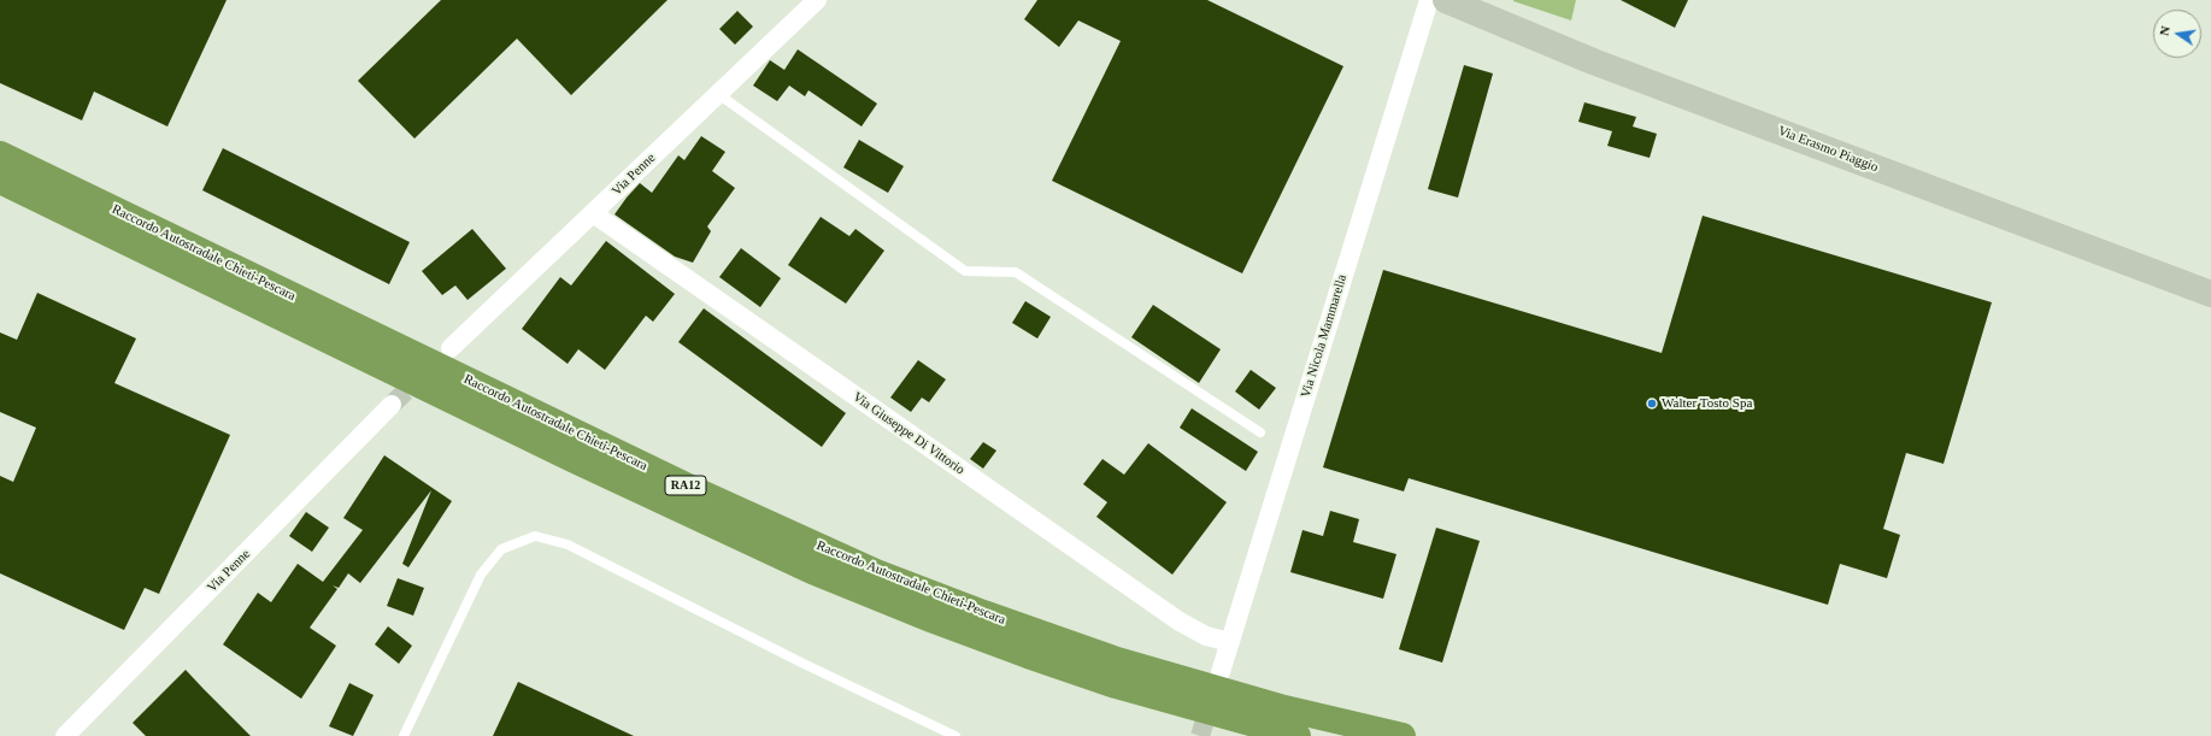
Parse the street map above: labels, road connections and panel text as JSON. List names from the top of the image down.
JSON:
{
  "streets": {
    "highway": ["Raccordo Autostradale Chieti-Pescara", "RA12"],
    "street": [
      "Via Erasmo Piaggio",
      "Via Penne",
      "Via Nicola Mammarella",
      "Via Giuseppe Di Vittorio"
    ]
  },
  "crossings": [
    ["Via Erasmo Piaggio", "Via Nicola Mammarella"],
    ["Via Penne", "Via Giuseppe Di Vittorio"],
    ["Via Nicola Mammarella", "Via Giuseppe Di Vittorio"]
  ],
  "places": ["Walter Tosto Spa"],
  "north": "left"
}
